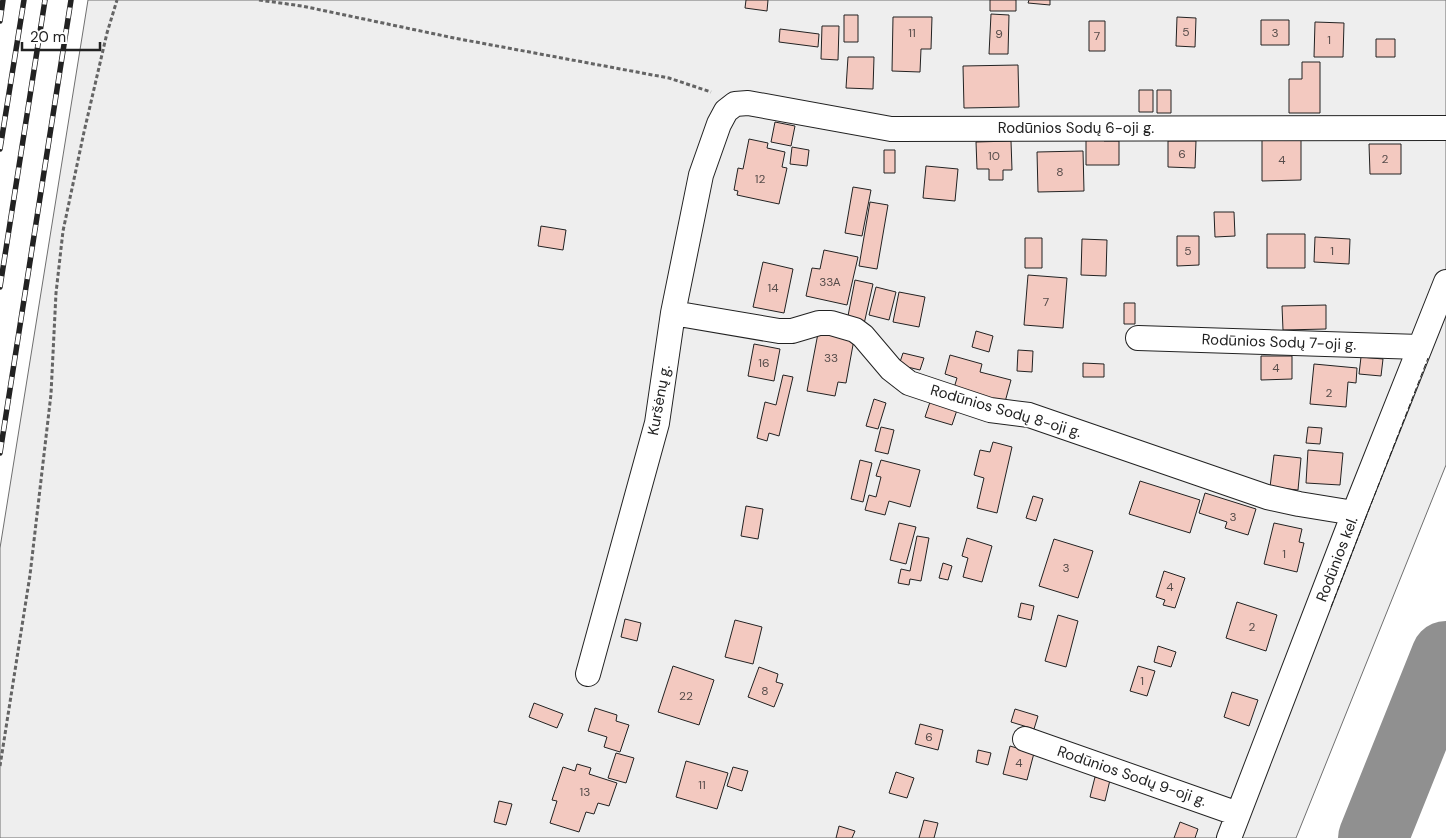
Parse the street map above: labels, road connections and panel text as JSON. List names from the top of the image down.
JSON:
{
  "streets": {
    "street": [
      "Rodūnios Sodų 6-oji g.",
      "Rodūnios Sodų 7-oji g.",
      "Kuršėnų g.",
      "Rodūnios Sodų 8-oji g.",
      "Rodūnios kel.",
      "Rodūnios Sodų 9-oji g."
    ]
  },
  "crossings": [
    ["Rodūnios Sodų 6-oji g.", "Kuršėnų g."],
    ["Rodūnios Sodų 7-oji g.", "Rodūnios kel."],
    ["Kuršėnų g.", "Rodūnios Sodų 8-oji g."],
    ["Rodūnios Sodų 8-oji g.", "Rodūnios kel."],
    ["Rodūnios kel.", "Rodūnios Sodų 9-oji g."]
  ],
  "house_numbers": [
    "5",
    "11",
    "3",
    "9",
    "7",
    "1",
    "6",
    "10",
    "2",
    "4",
    "8",
    "12",
    "5",
    "1",
    "33A",
    "14",
    "7",
    "33",
    "16",
    "4",
    "2",
    "3",
    "1",
    "3",
    "4",
    "2",
    "1",
    "8",
    "22",
    "6",
    "4",
    "11",
    "13"
  ],
  "scale_bar": "20 m"
}
